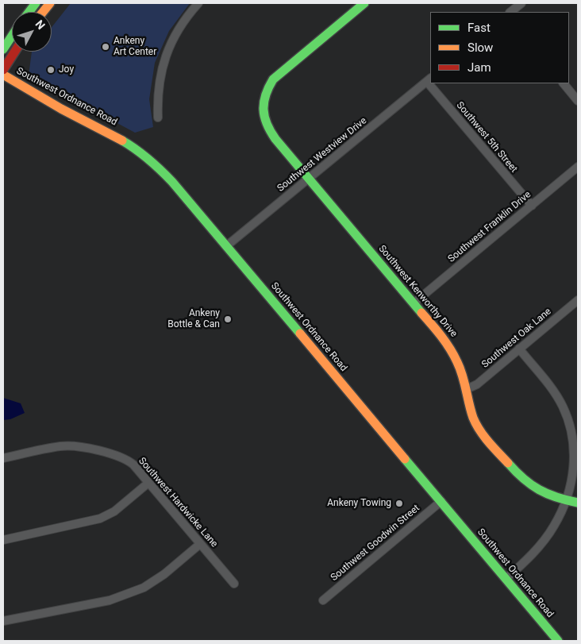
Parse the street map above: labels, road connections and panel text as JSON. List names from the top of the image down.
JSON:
{
  "streets": {
    "street": [
      "Southwest Ordnance Road",
      "Southwest 5th Street",
      "Southwest Westview Drive",
      "Southwest Franklin Drive",
      "Southwest Kenworthy Drive",
      "Southwest Oak Lane",
      "Southwest Hardwicke Lane",
      "Southwest Goodwin Street"
    ]
  },
  "crossings": [
    ["Southwest Ordnance Road", "Southwest Westview Drive"],
    ["Southwest Ordnance Road", "Southwest Goodwin Street"],
    ["Southwest 5th Street", "Southwest Franklin Drive"],
    ["Southwest Westview Drive", "Southwest Kenworthy Drive"],
    ["Southwest Franklin Drive", "Southwest Kenworthy Drive"],
    ["Southwest Kenworthy Drive", "Southwest Oak Lane"]
  ],
  "places": [
    "Ankeny Art Center",
    "Joy",
    "Ankeny Bottle & Can",
    "Ankeny Towing"
  ],
  "legend": ["Fast", "Slow", "Jam"],
  "north": "top right"
}
